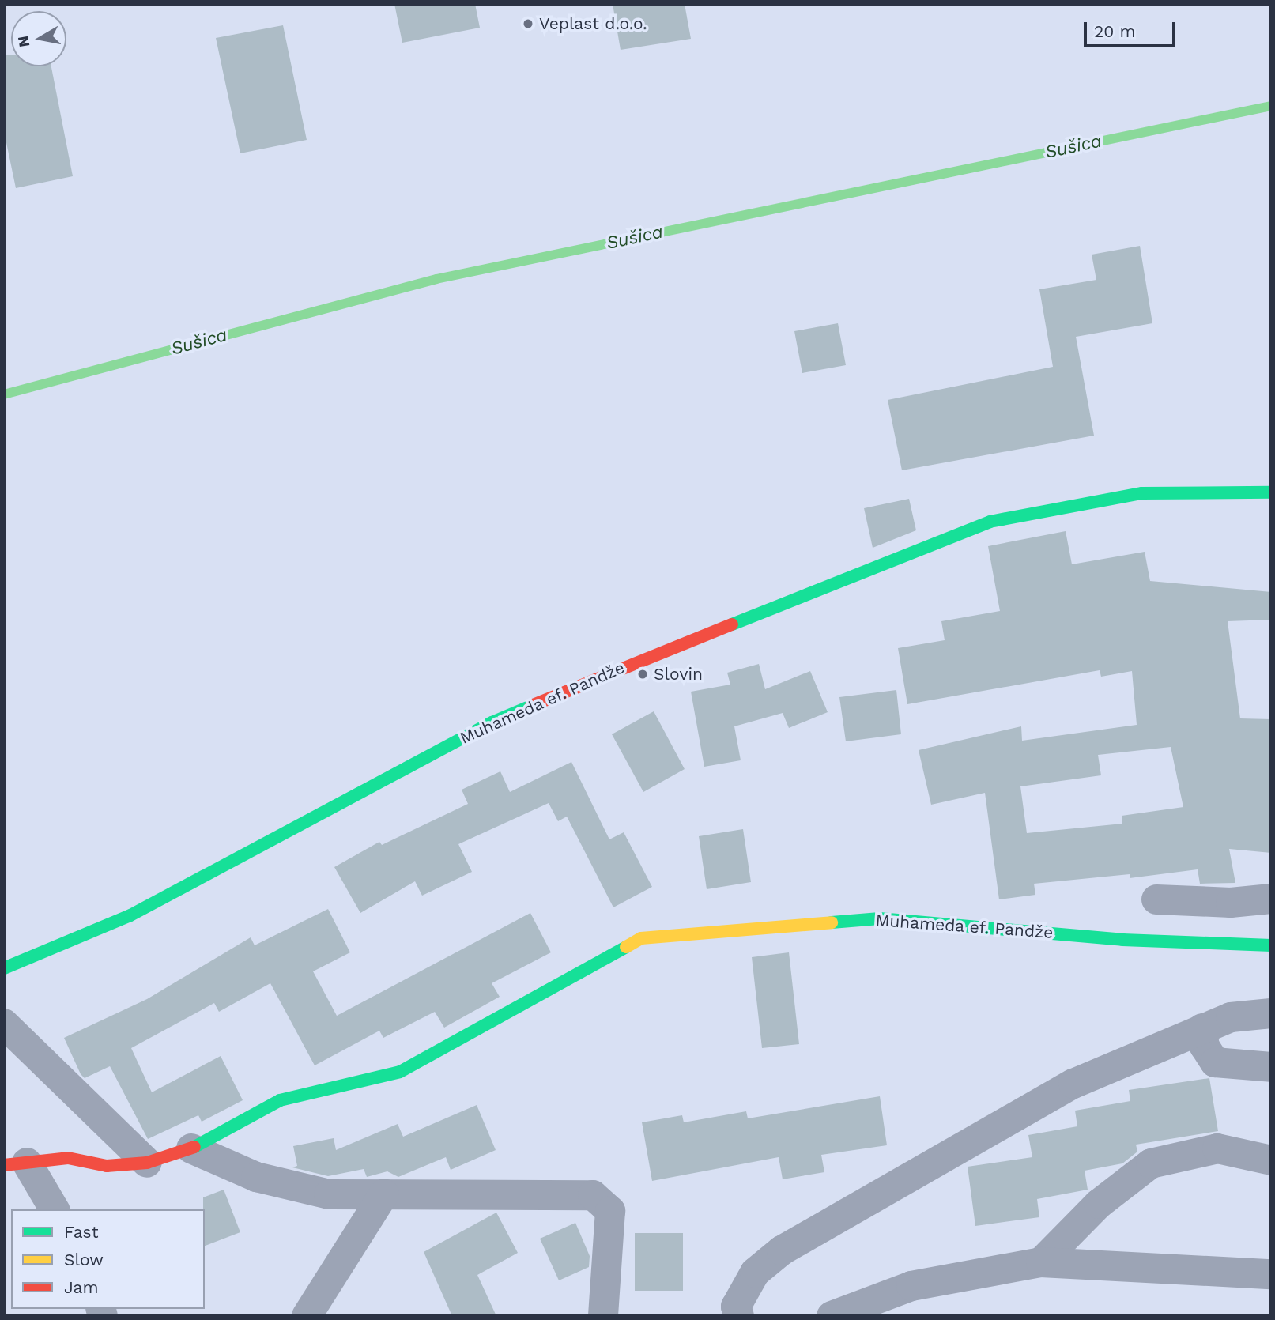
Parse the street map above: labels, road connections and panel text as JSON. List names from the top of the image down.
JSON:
{
  "streets": {
    "street": ["Muhameda ef. Pandže"]
  },
  "water": ["Sušica"],
  "places": ["Veplast d.o.o.", "Slovin"],
  "legend": ["Fast", "Slow", "Jam"],
  "scale_bar": "20 m",
  "north": "left"
}
